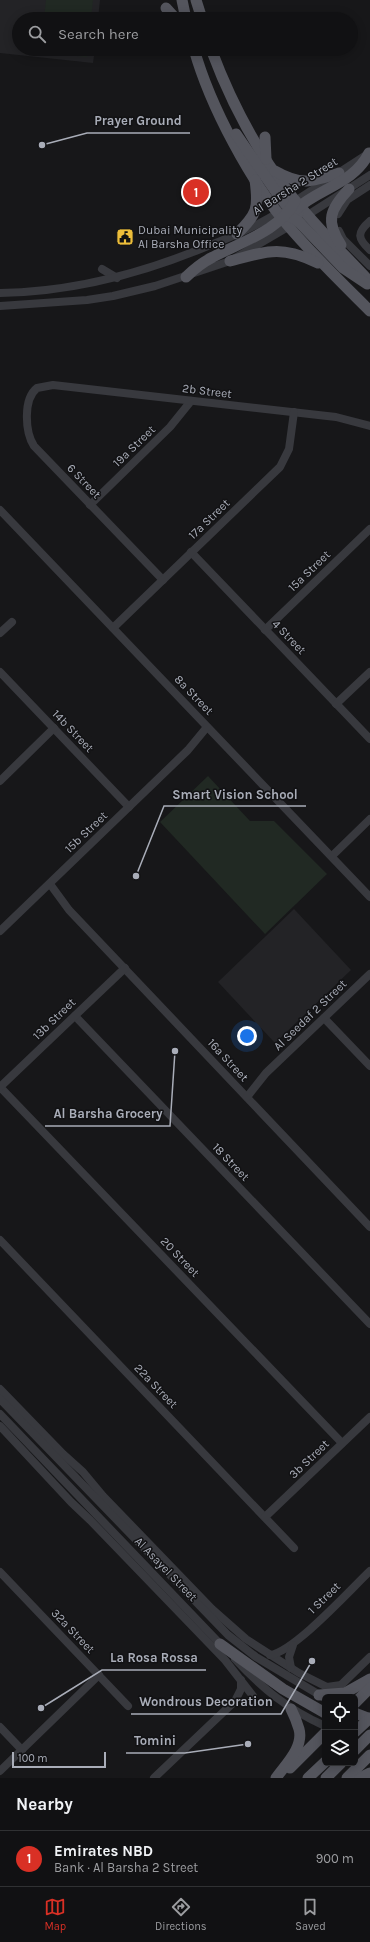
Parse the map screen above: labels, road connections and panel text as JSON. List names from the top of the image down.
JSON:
{
  "streets": {
    "street": [
      "Al Barsha 2 Street",
      "2b Street",
      "19a Street",
      "6 Street",
      "17a Street",
      "15a Street",
      "4 Street",
      "8a Street",
      "14b Street",
      "15b Street",
      "Al Seedaf 2 Street",
      "13b Street",
      "16a Street",
      "18 Street",
      "20 Street",
      "22a Street",
      "3b Street",
      "Al Asayel Street",
      "1 Street",
      "32a Street"
    ]
  },
  "crossings": [
    ["2b Street", "19a Street"],
    ["2b Street", "6 Street"],
    ["2b Street", "17a Street"],
    ["19a Street", "6 Street"],
    ["6 Street", "17a Street"],
    ["17a Street", "4 Street"],
    ["17a Street", "8a Street"],
    ["15a Street", "4 Street"],
    ["8a Street", "15b Street"],
    ["14b Street", "15b Street"],
    ["15b Street", "16a Street"],
    ["Al Seedaf 2 Street", "16a Street"],
    ["13b Street", "16a Street"],
    ["13b Street", "18 Street"],
    ["13b Street", "20 Street"],
    ["20 Street", "3b Street"],
    ["22a Street", "3b Street"]
  ],
  "places": {
    "other": [
      "Prayer Ground",
      "Smart Vision School",
      "Al Barsha Grocery",
      "Wondrous Decoration",
      "La Rosa Rossa",
      "Tomini"
    ],
    "public building": ["Dubai Municipality Al Barsha Office"]
  },
  "scale_bar": "100 m",
  "page": {
    "search": "Search here",
    "pins": "1",
    "scale": "100 m",
    "heading": "Nearby",
    "list": [
      {
        "mark": "1",
        "name": "Emirates NBD",
        "note": "Bank · Al Barsha 2 Street",
        "value": "900 m"
      }
    ],
    "nav": ["Map", "Directions", "Saved"]
  }
}
